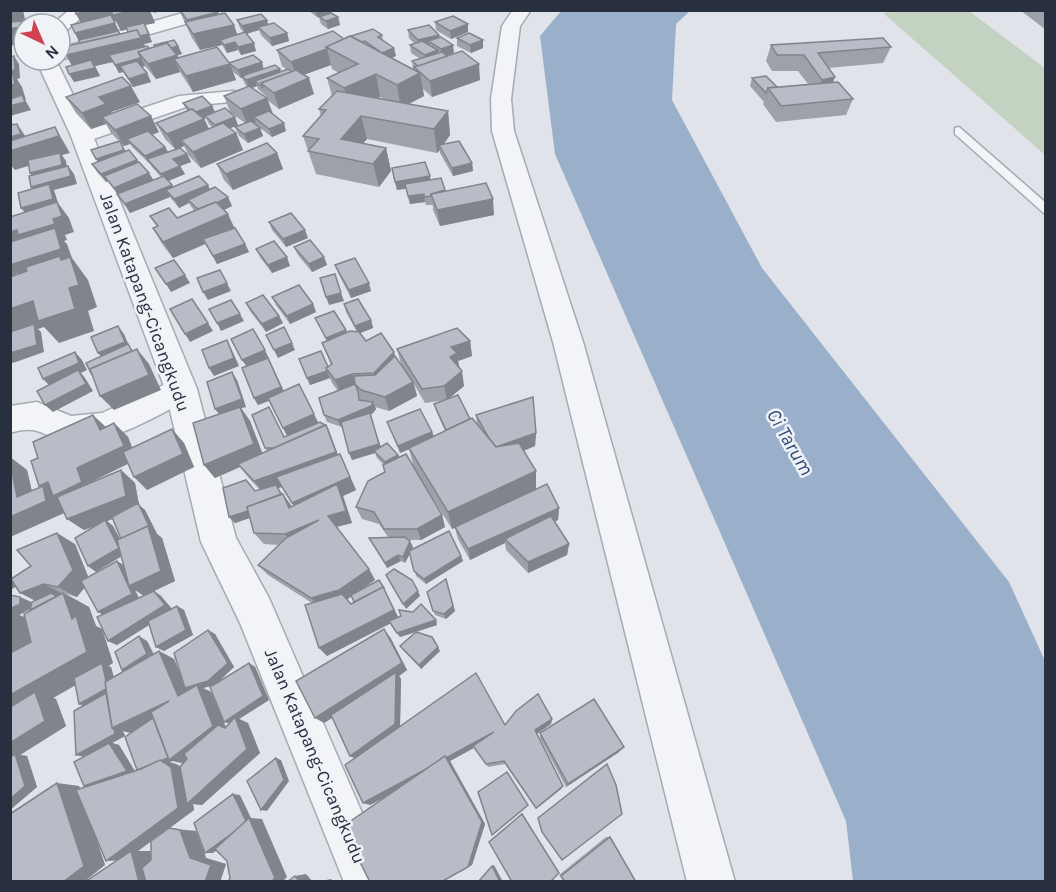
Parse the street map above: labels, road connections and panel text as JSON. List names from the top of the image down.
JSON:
{
  "streets": {
    "street": ["Jalan Katapang-Cicangkudu"]
  },
  "water": ["Ci Tarum"],
  "north": "bottom right"
}
